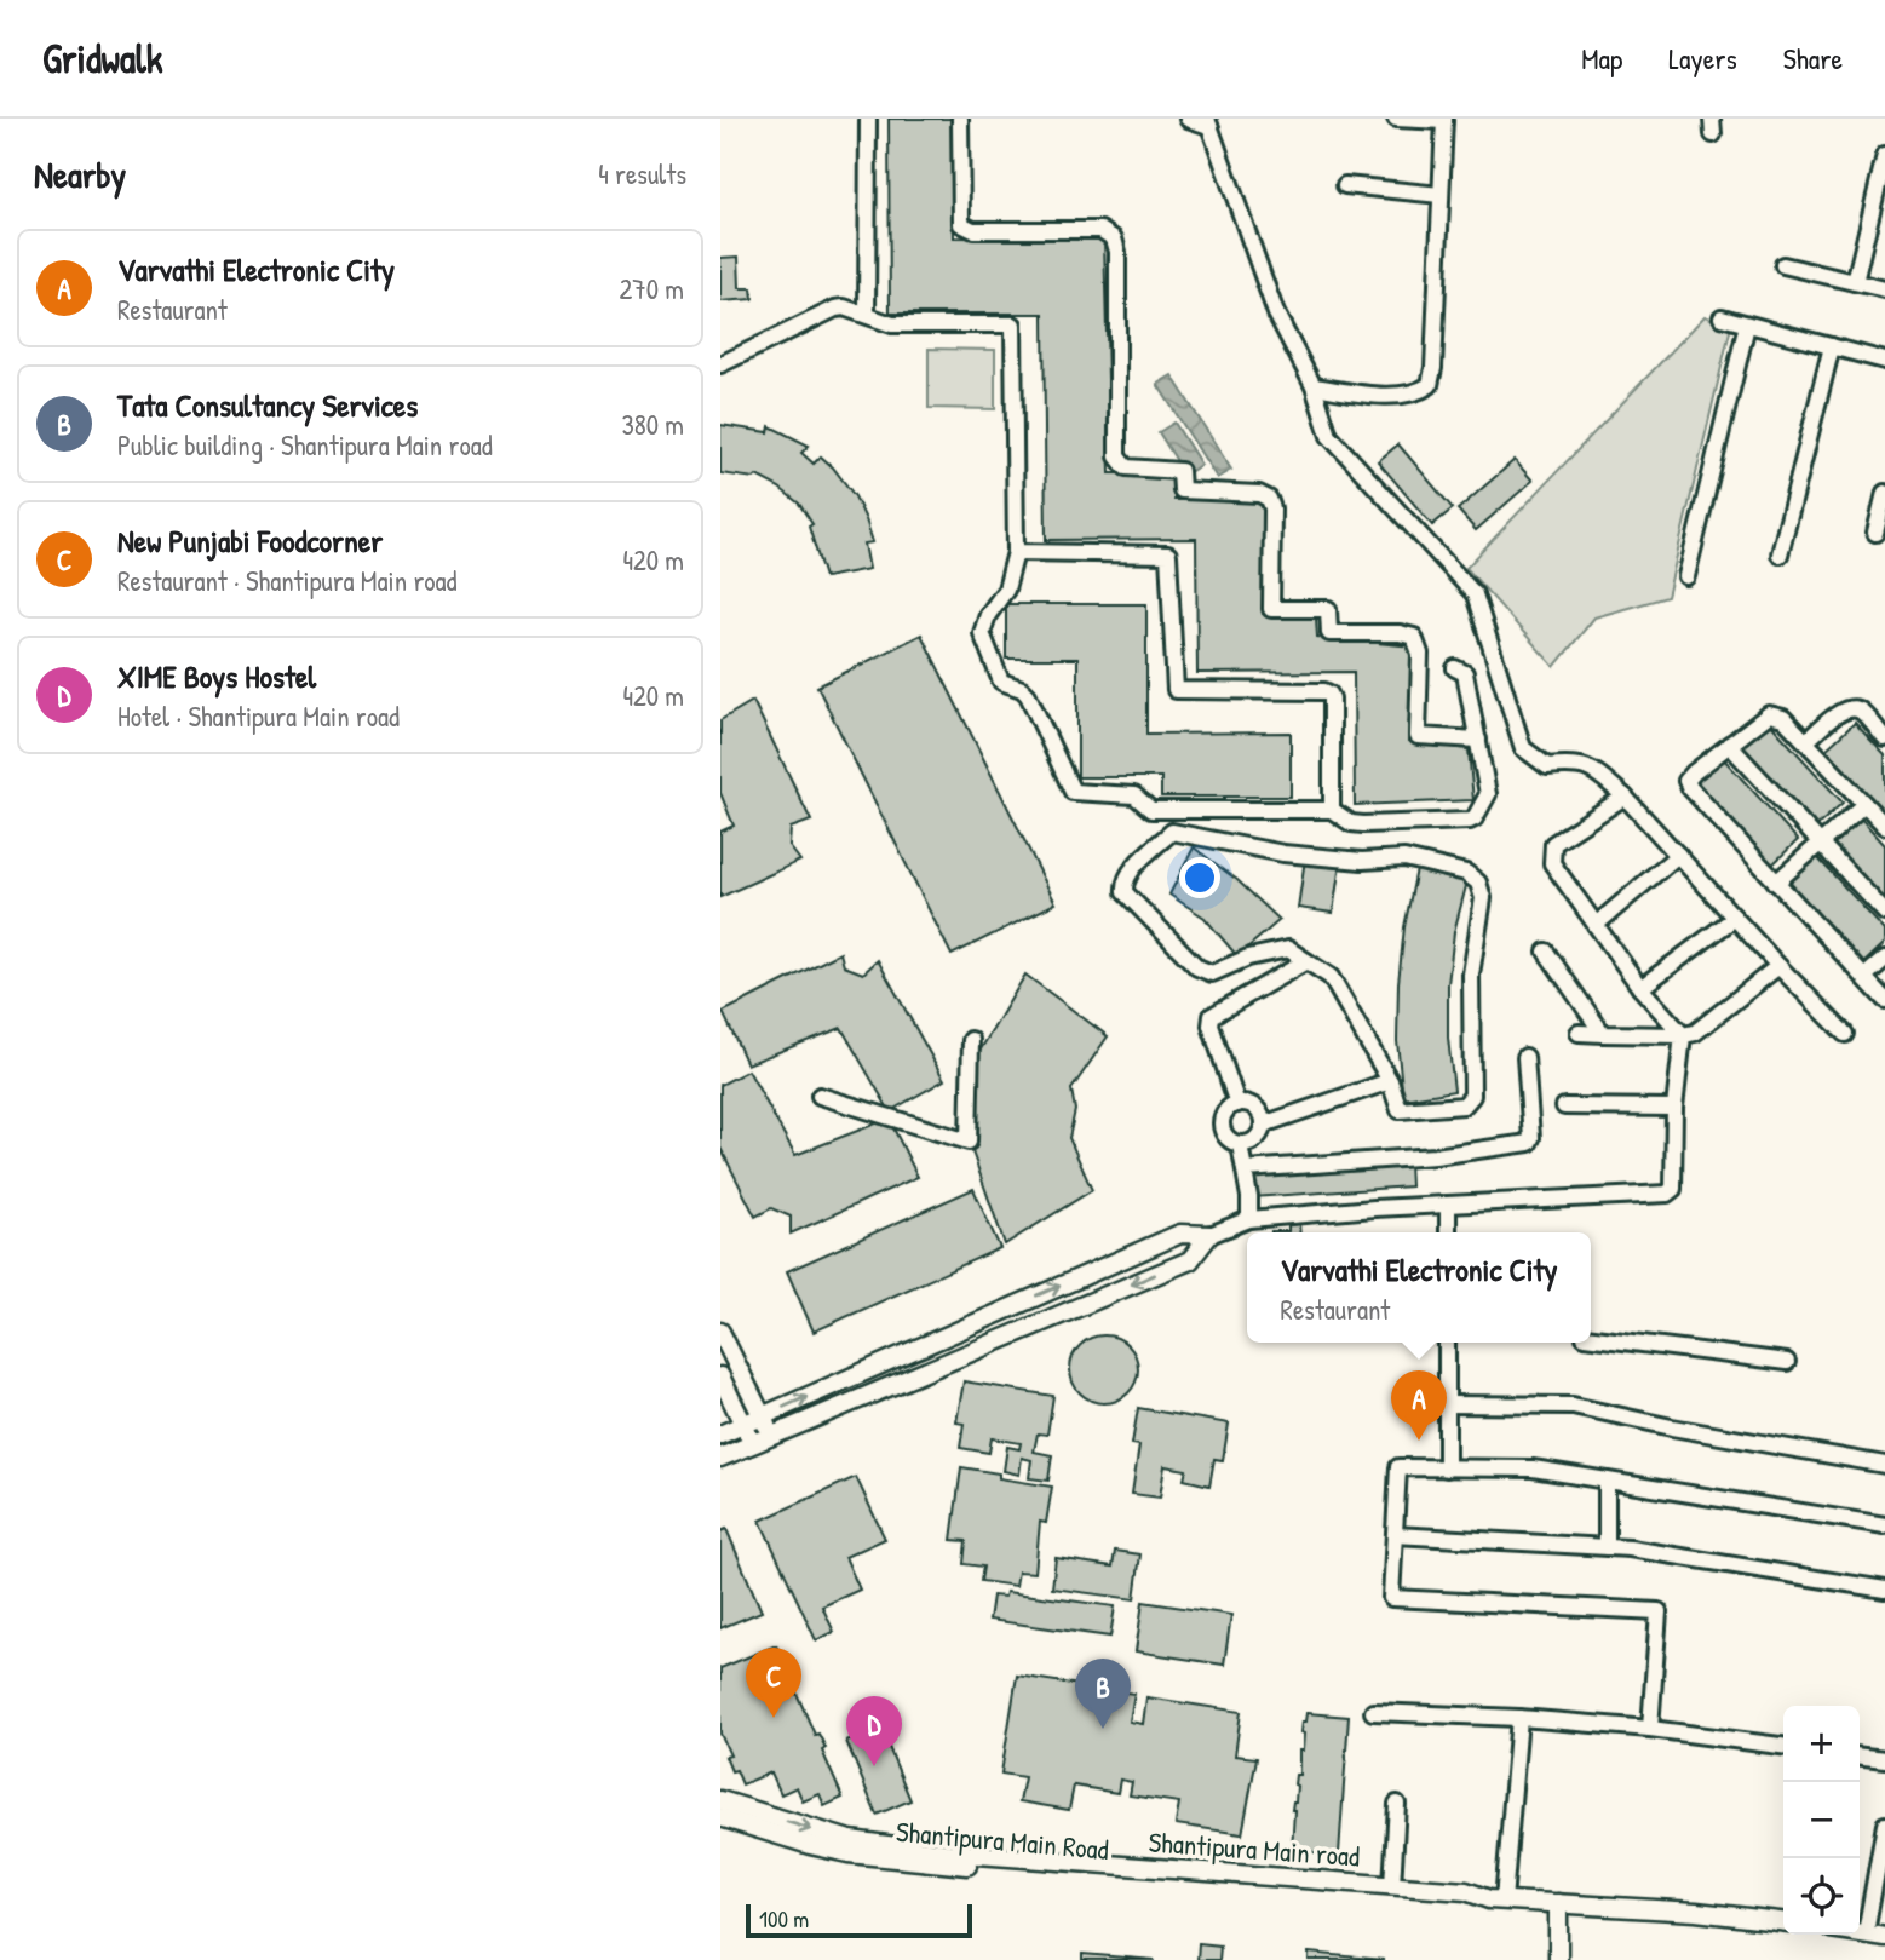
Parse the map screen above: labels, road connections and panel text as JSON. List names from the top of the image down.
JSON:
{
  "streets": {
    "street": ["Shantipura Main Road", "Shantipura Main road"]
  },
  "crossings": [
    ["Shantipura Main Road", "Shantipura Main road"]
  ],
  "one_way": ["Shantipura Main road"],
  "scale_bar": "100 m",
  "page": {
    "header": "Gridwalk",
    "nav": ["Map", "Layers", "Share"],
    "heading": ["Nearby", "4 results"],
    "list": [
      {
        "mark": "A",
        "name": "Varvathi Electronic City",
        "note": "Restaurant",
        "value": "270 m"
      },
      {
        "mark": "B",
        "name": "Tata Consultancy Services",
        "note": "Public building · Shantipura Main road",
        "value": "380 m"
      },
      {
        "mark": "C",
        "name": "New Punjabi Foodcorner",
        "note": "Restaurant · Shantipura Main road",
        "value": "420 m"
      },
      {
        "mark": "D",
        "name": "XIME Boys Hostel",
        "note": "Hotel · Shantipura Main road",
        "value": "420 m"
      }
    ],
    "popup": ["Varvathi Electronic City", "Restaurant"],
    "pins": [
      "A",
      "C",
      "B",
      "D"
    ],
    "map_buttons": ["+", "−"],
    "scale": "100 m"
  }
}
